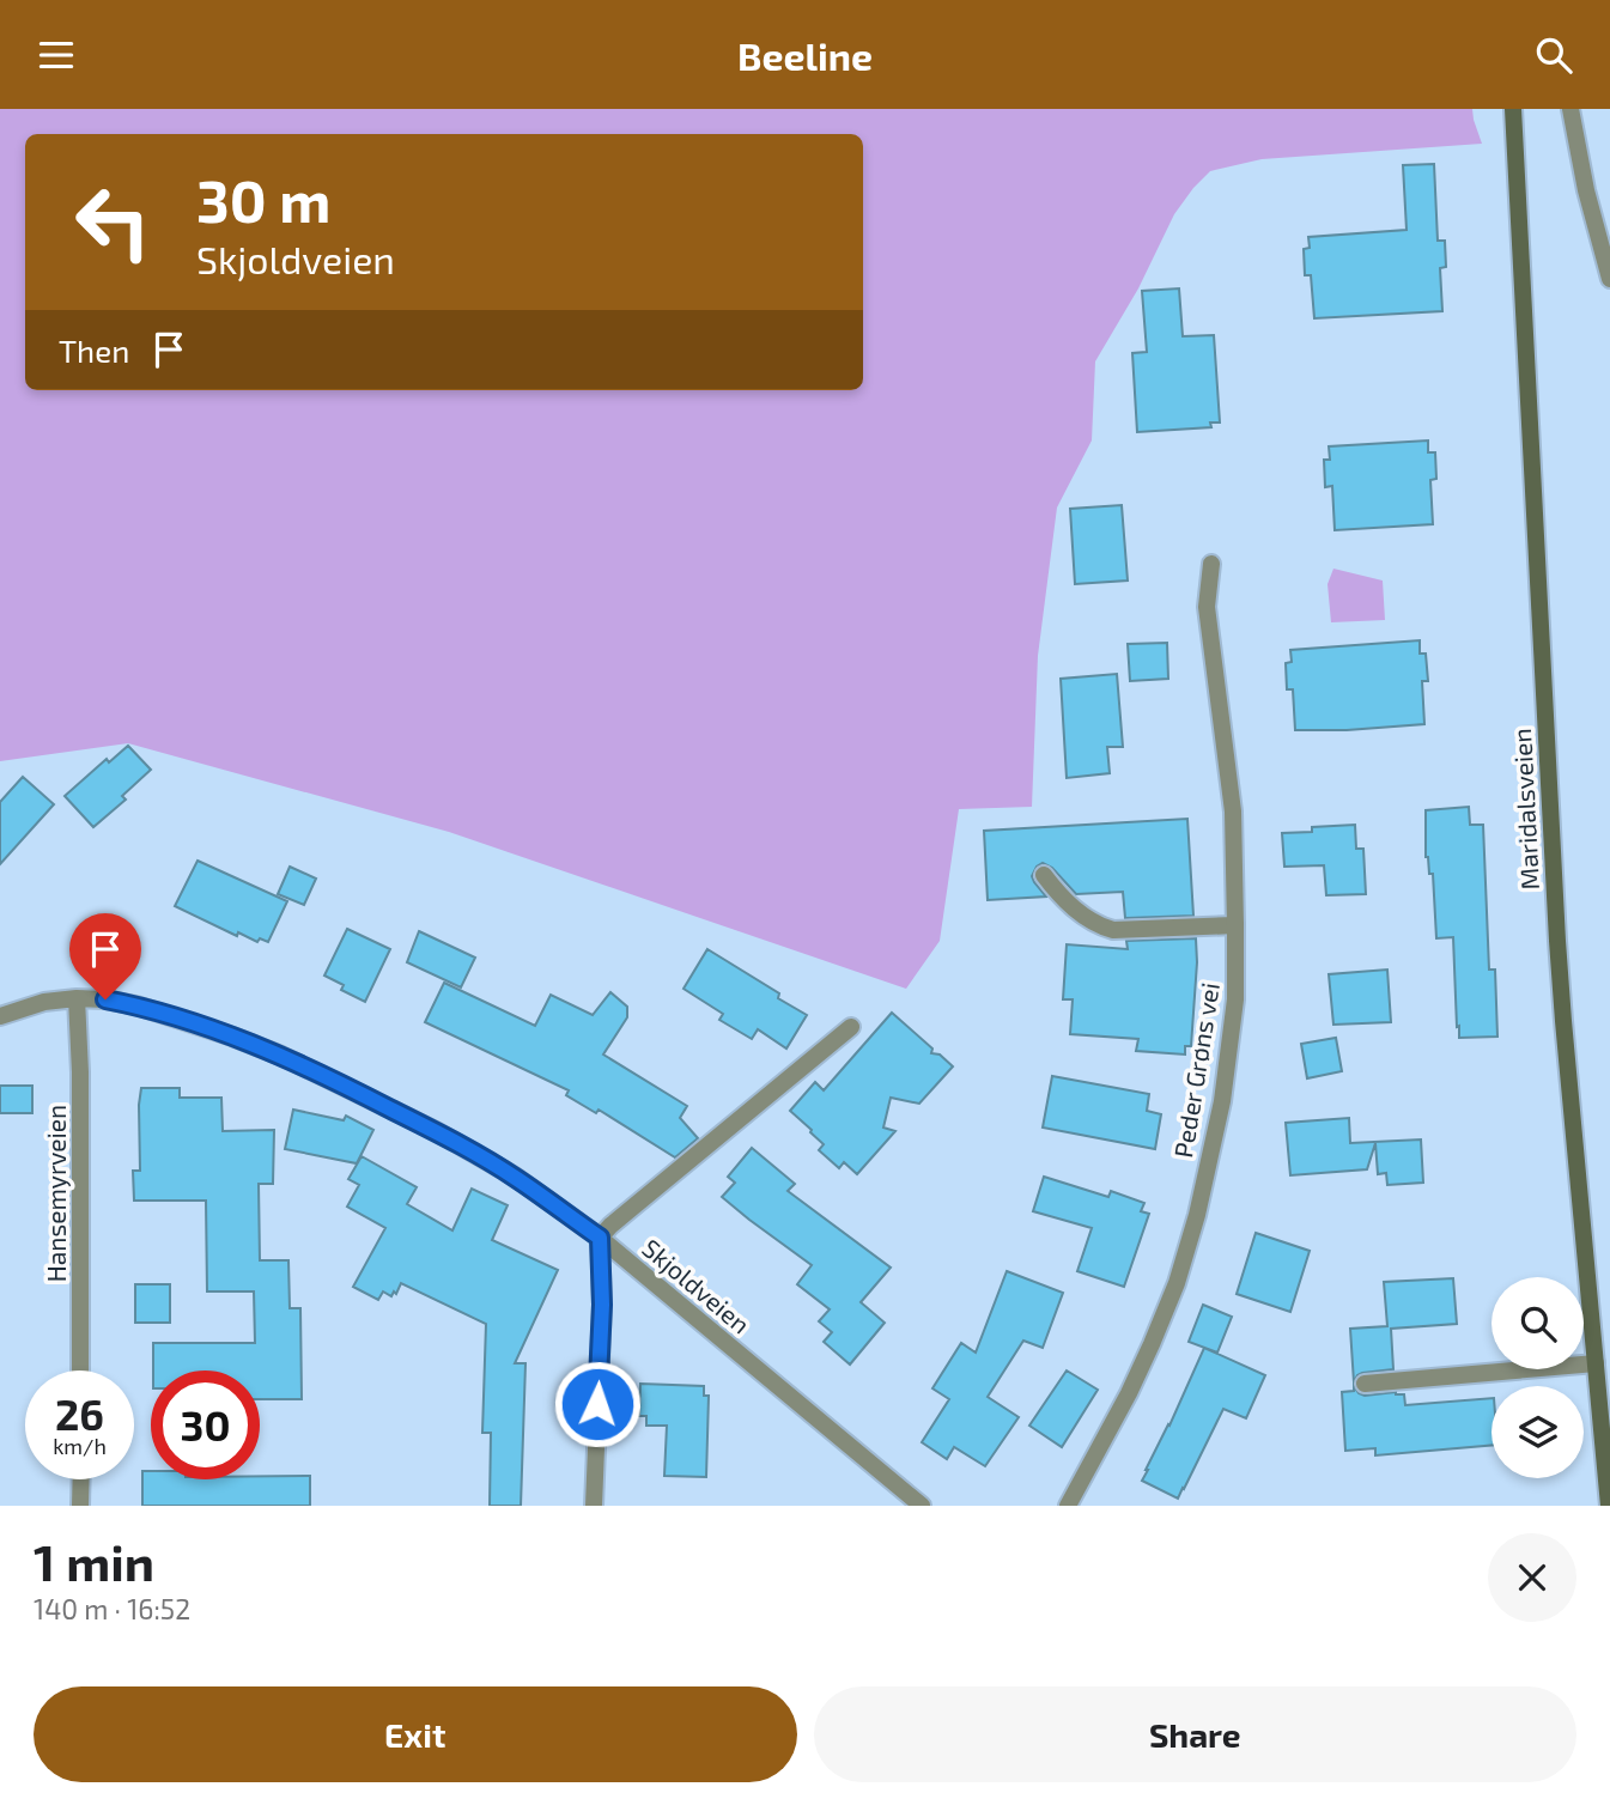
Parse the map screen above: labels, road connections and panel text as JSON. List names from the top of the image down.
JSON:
{
  "streets": {
    "main road": ["Maridalsveien"],
    "street": ["Peder Grøns vei", "Hansemyrveien", "Skjoldveien"]
  },
  "crossings": [
    ["Hansemyrveien", "Skjoldveien"]
  ],
  "page": {
    "header": "Beeline",
    "turn": ["30 m", "Skjoldveien"],
    "then": "Then",
    "speed": "26 km/h",
    "limit": "30",
    "heading": ["1 min", "140 m · 16:52"],
    "buttons": ["Exit", "Share"]
  }
}
